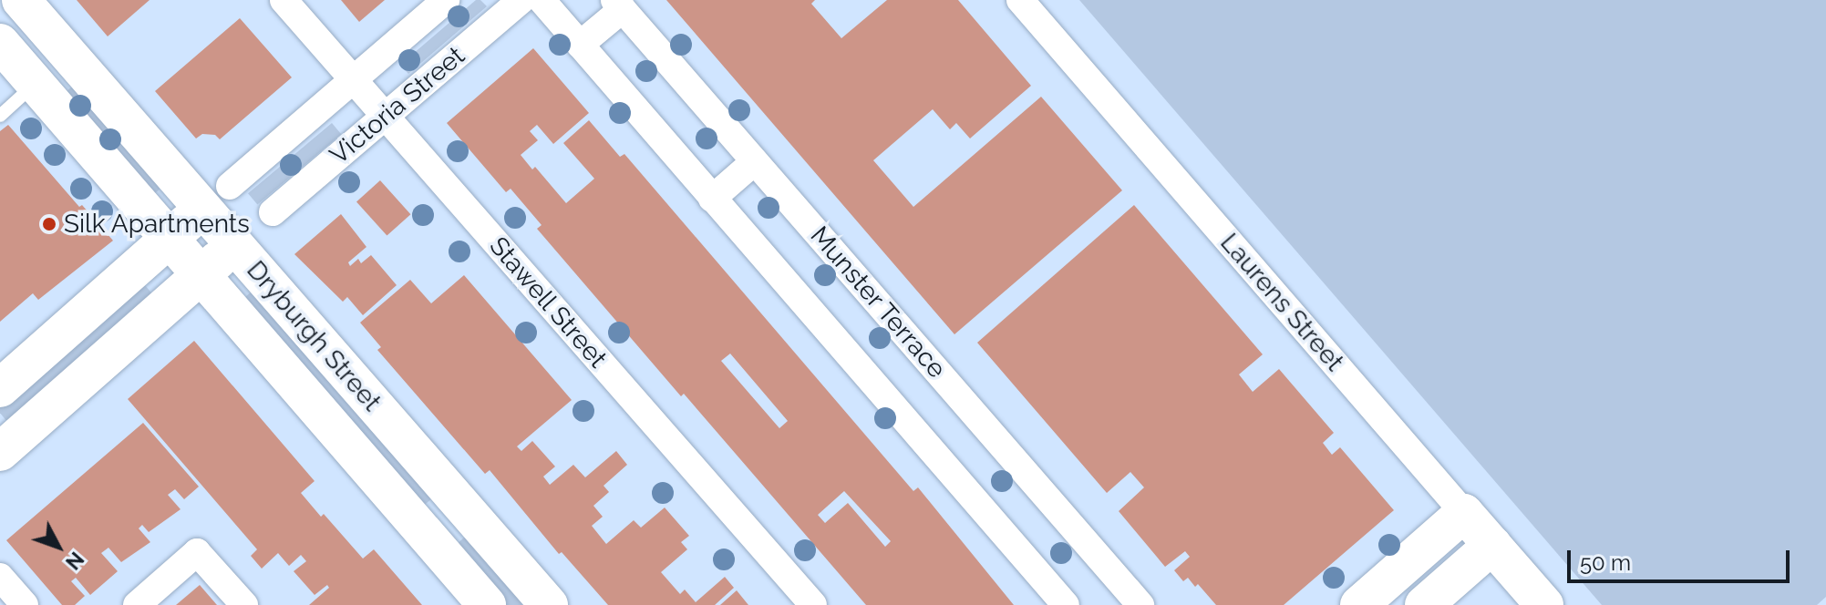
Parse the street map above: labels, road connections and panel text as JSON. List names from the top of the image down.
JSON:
{
  "streets": {
    "main road": ["Victoria Street", "Laurens Street", "Dryburgh Street"],
    "street": ["Stawell Street", "Munster Terrace"]
  },
  "crossings": [
    ["Victoria Street", "Stawell Street"],
    ["Victoria Street", "Dryburgh Street"]
  ],
  "places": ["Silk Apartments"],
  "scale_bar": "50 m",
  "north": "bottom right"
}
